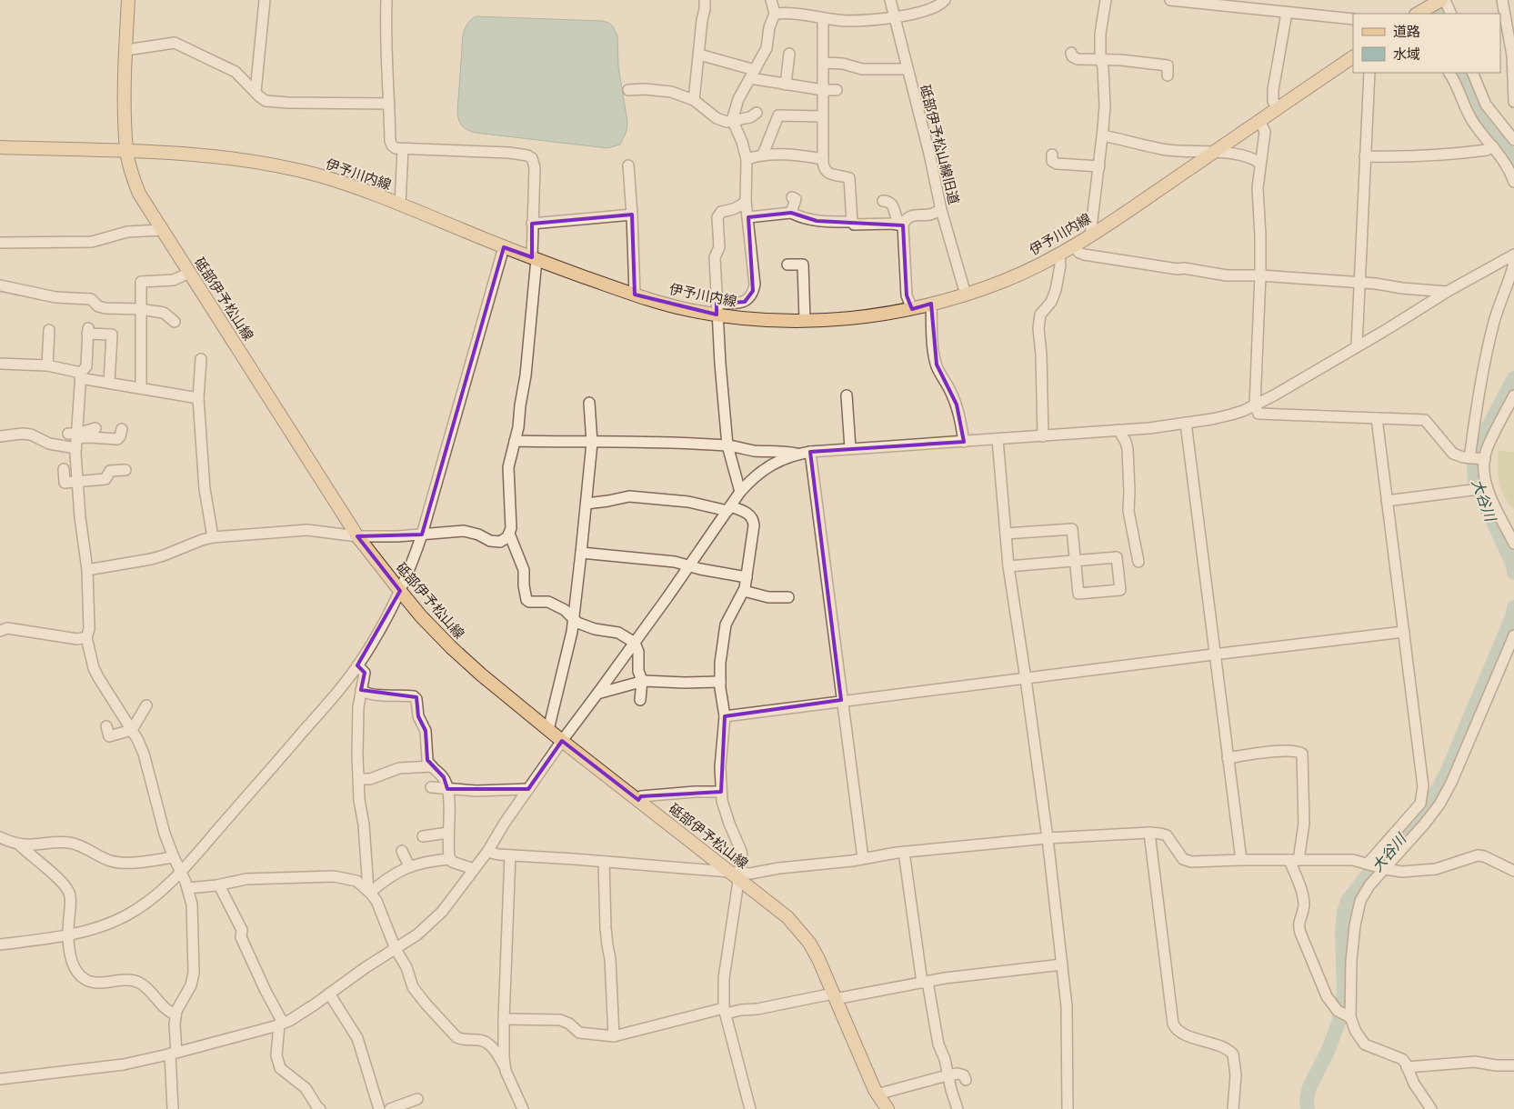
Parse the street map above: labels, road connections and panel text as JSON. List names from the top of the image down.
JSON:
{
  "streets": {
    "main road": ["伊予川内線", "砥部伊予松山線"],
    "street": ["砥部伊予松山線旧道"]
  },
  "crossings": [
    ["砥部伊予松山線旧道", "伊予川内線"],
    ["伊予川内線", "砥部伊予松山線"]
  ],
  "water": ["大谷川"],
  "legend": ["道路", "水域"]
}
